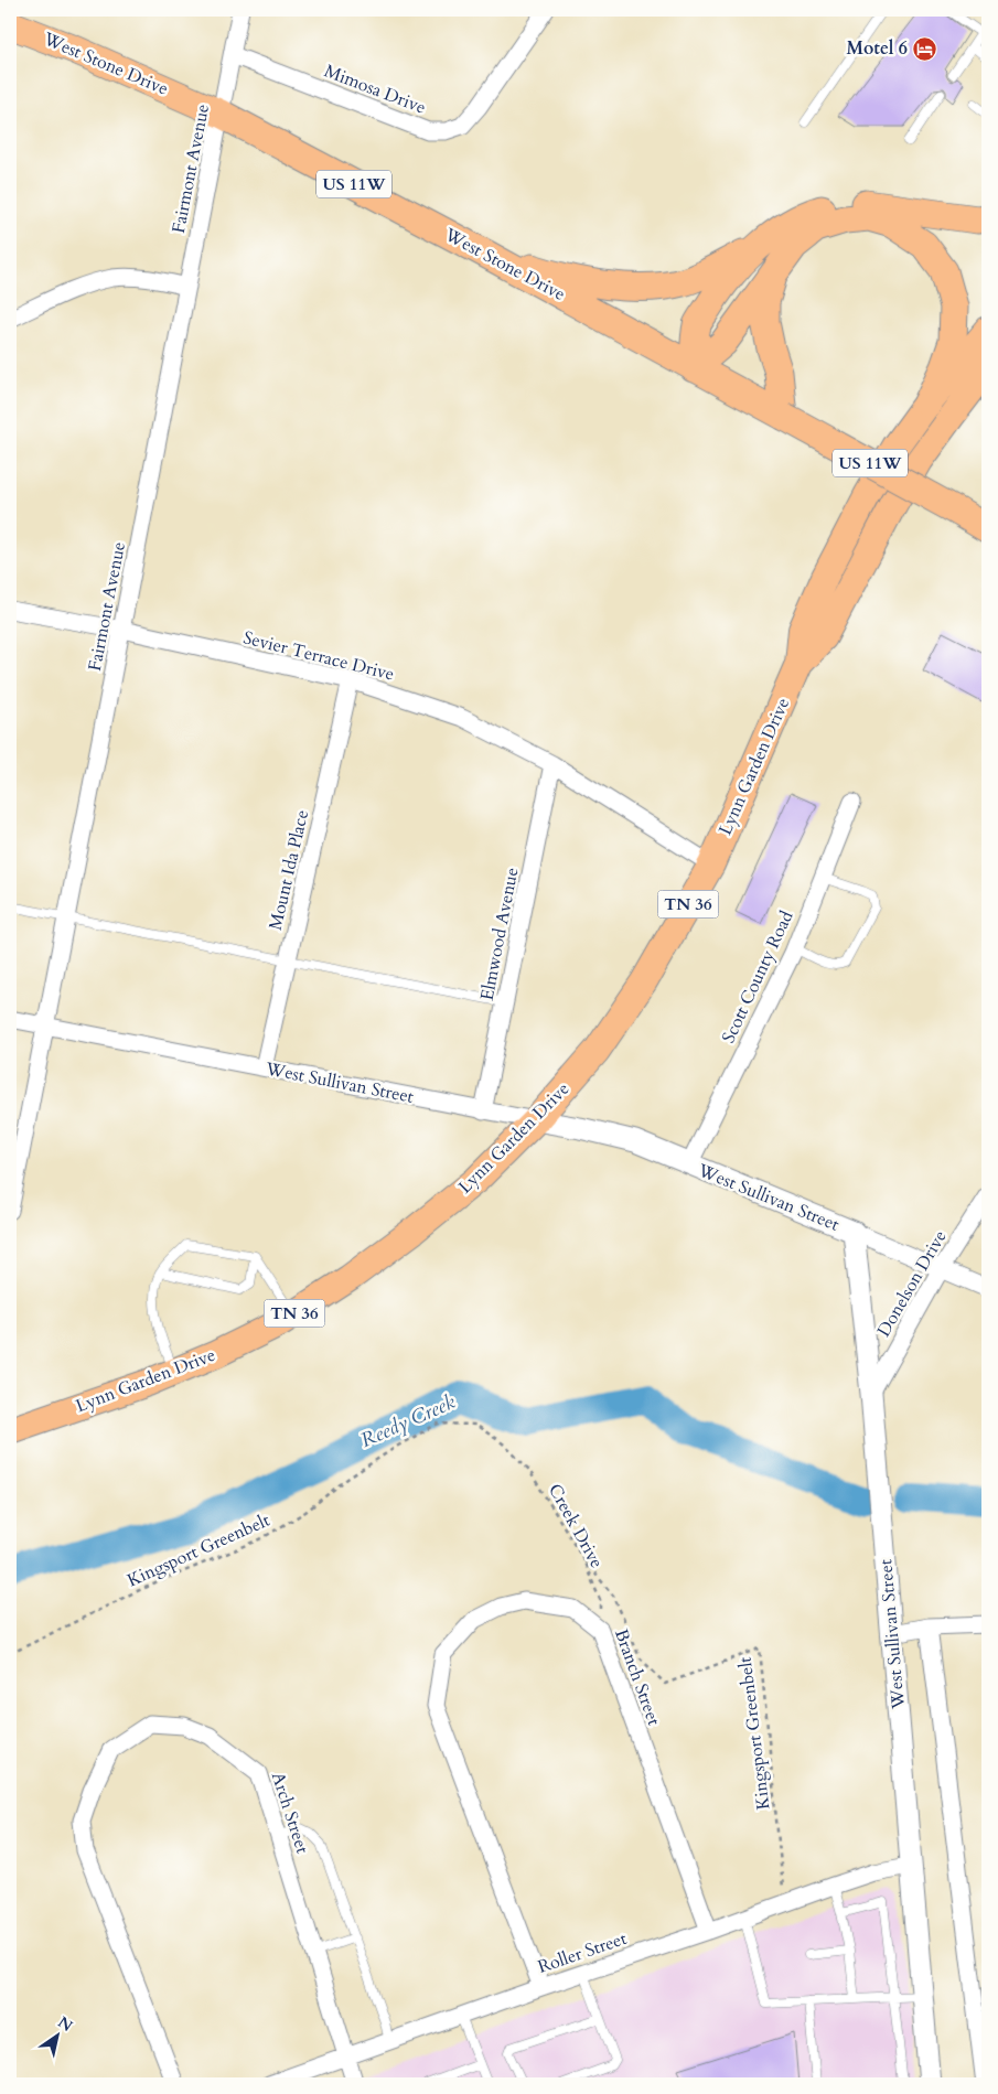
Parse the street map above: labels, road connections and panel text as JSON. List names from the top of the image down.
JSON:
{
  "streets": {
    "highway": ["West Stone Drive", "US 11W"],
    "main road": ["Lynn Garden Drive", "TN 36"],
    "street": [
      "Mimosa Drive",
      "Fairmont Avenue",
      "Sevier Terrace Drive",
      "Mount Ida Place",
      "Elmwood Avenue",
      "Scott County Road",
      "West Sullivan Street",
      "Donelson Drive",
      "Branch Street",
      "Arch Street",
      "Roller Street"
    ],
    "path": ["Creek Drive", "Kingsport Greenbelt"]
  },
  "crossings": [
    ["West Stone Drive", "Fairmont Avenue"],
    ["Mimosa Drive", "Fairmont Avenue"],
    ["Fairmont Avenue", "Sevier Terrace Drive"],
    ["Fairmont Avenue", "West Sullivan Street"],
    ["Sevier Terrace Drive", "Lynn Garden Drive"],
    ["Sevier Terrace Drive", "Mount Ida Place"],
    ["Sevier Terrace Drive", "Elmwood Avenue"],
    ["Lynn Garden Drive", "West Sullivan Street"],
    ["Mount Ida Place", "West Sullivan Street"],
    ["Elmwood Avenue", "West Sullivan Street"],
    ["Scott County Road", "West Sullivan Street"],
    ["West Sullivan Street", "Donelson Drive"],
    ["West Sullivan Street", "Roller Street"],
    ["Creek Drive", "Kingsport Greenbelt"],
    ["Creek Drive", "Branch Street"],
    ["Kingsport Greenbelt", "Roller Street"],
    ["Branch Street", "Roller Street"],
    ["Arch Street", "Roller Street"]
  ],
  "water": ["Reedy Creek"],
  "places": {
    "hotel": ["Motel 6"]
  },
  "north": "top right"
}
